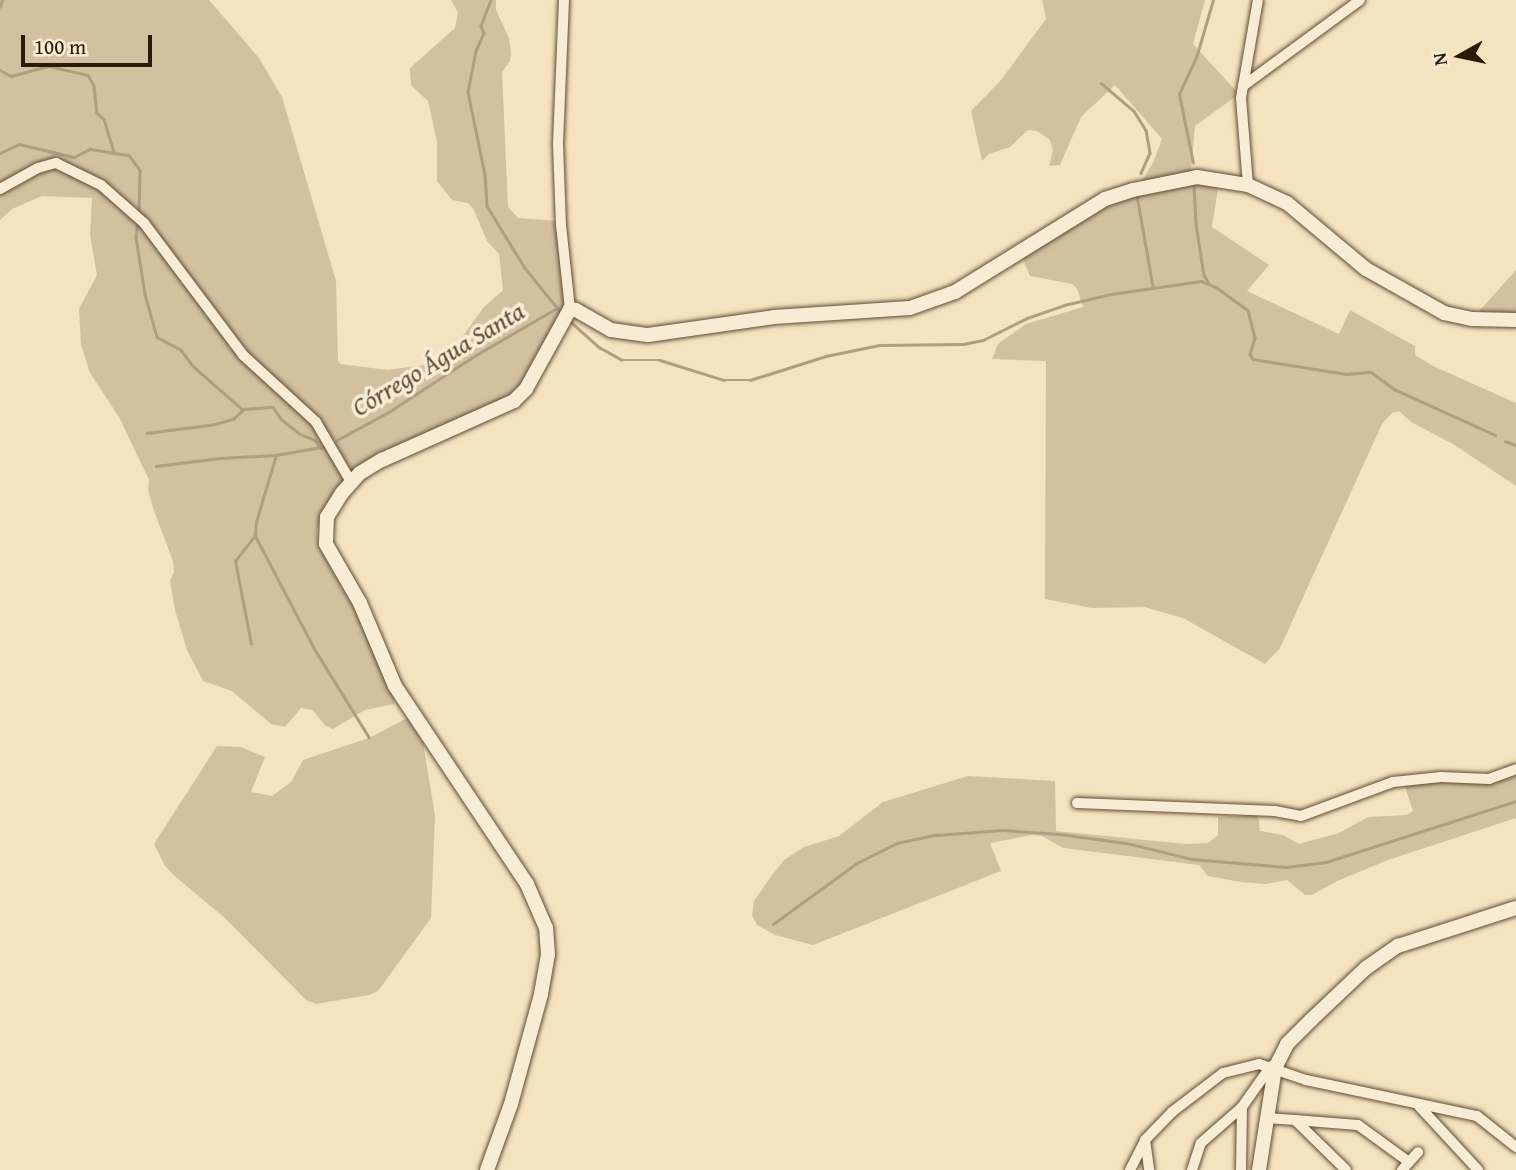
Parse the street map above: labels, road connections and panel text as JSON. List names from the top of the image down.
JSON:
{
  "water": ["Córrego Água Santa"],
  "scale_bar": "100 m",
  "north": "left"
}
